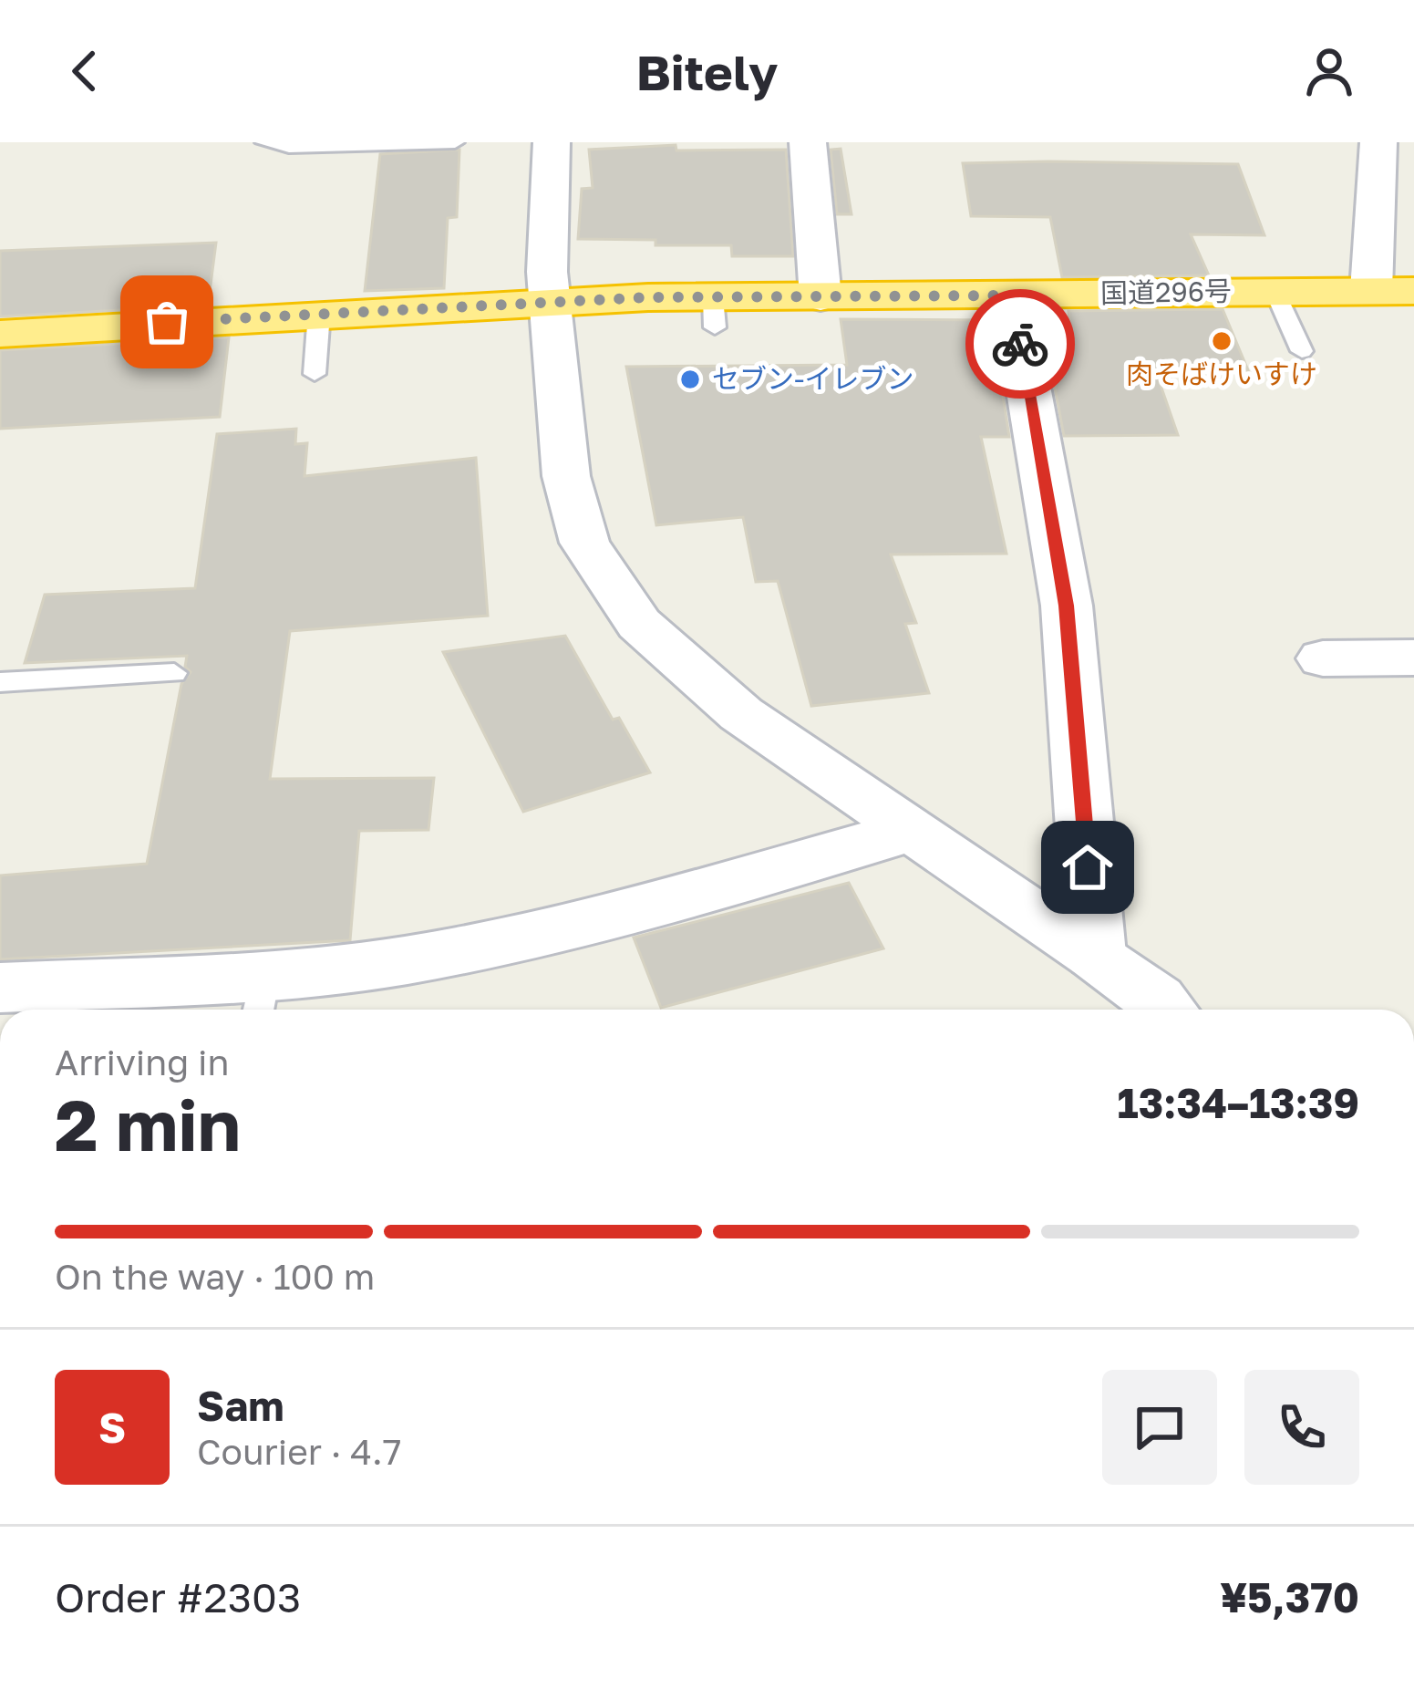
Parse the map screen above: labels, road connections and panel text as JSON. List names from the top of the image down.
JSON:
{
  "streets": {
    "highway": ["国道296号"]
  },
  "places": ["肉そばけいすけ", "セブン-イレブン"],
  "page": {
    "header": "Bitely",
    "heading": ["2 min", "Arriving in", "13:34–13:39"],
    "panel": [
      "Sam",
      "Courier · 4.7",
      "Order #2303",
      "¥5,370"
    ],
    "bar": "On the way · 100 m",
    "round": "S"
  }
}
